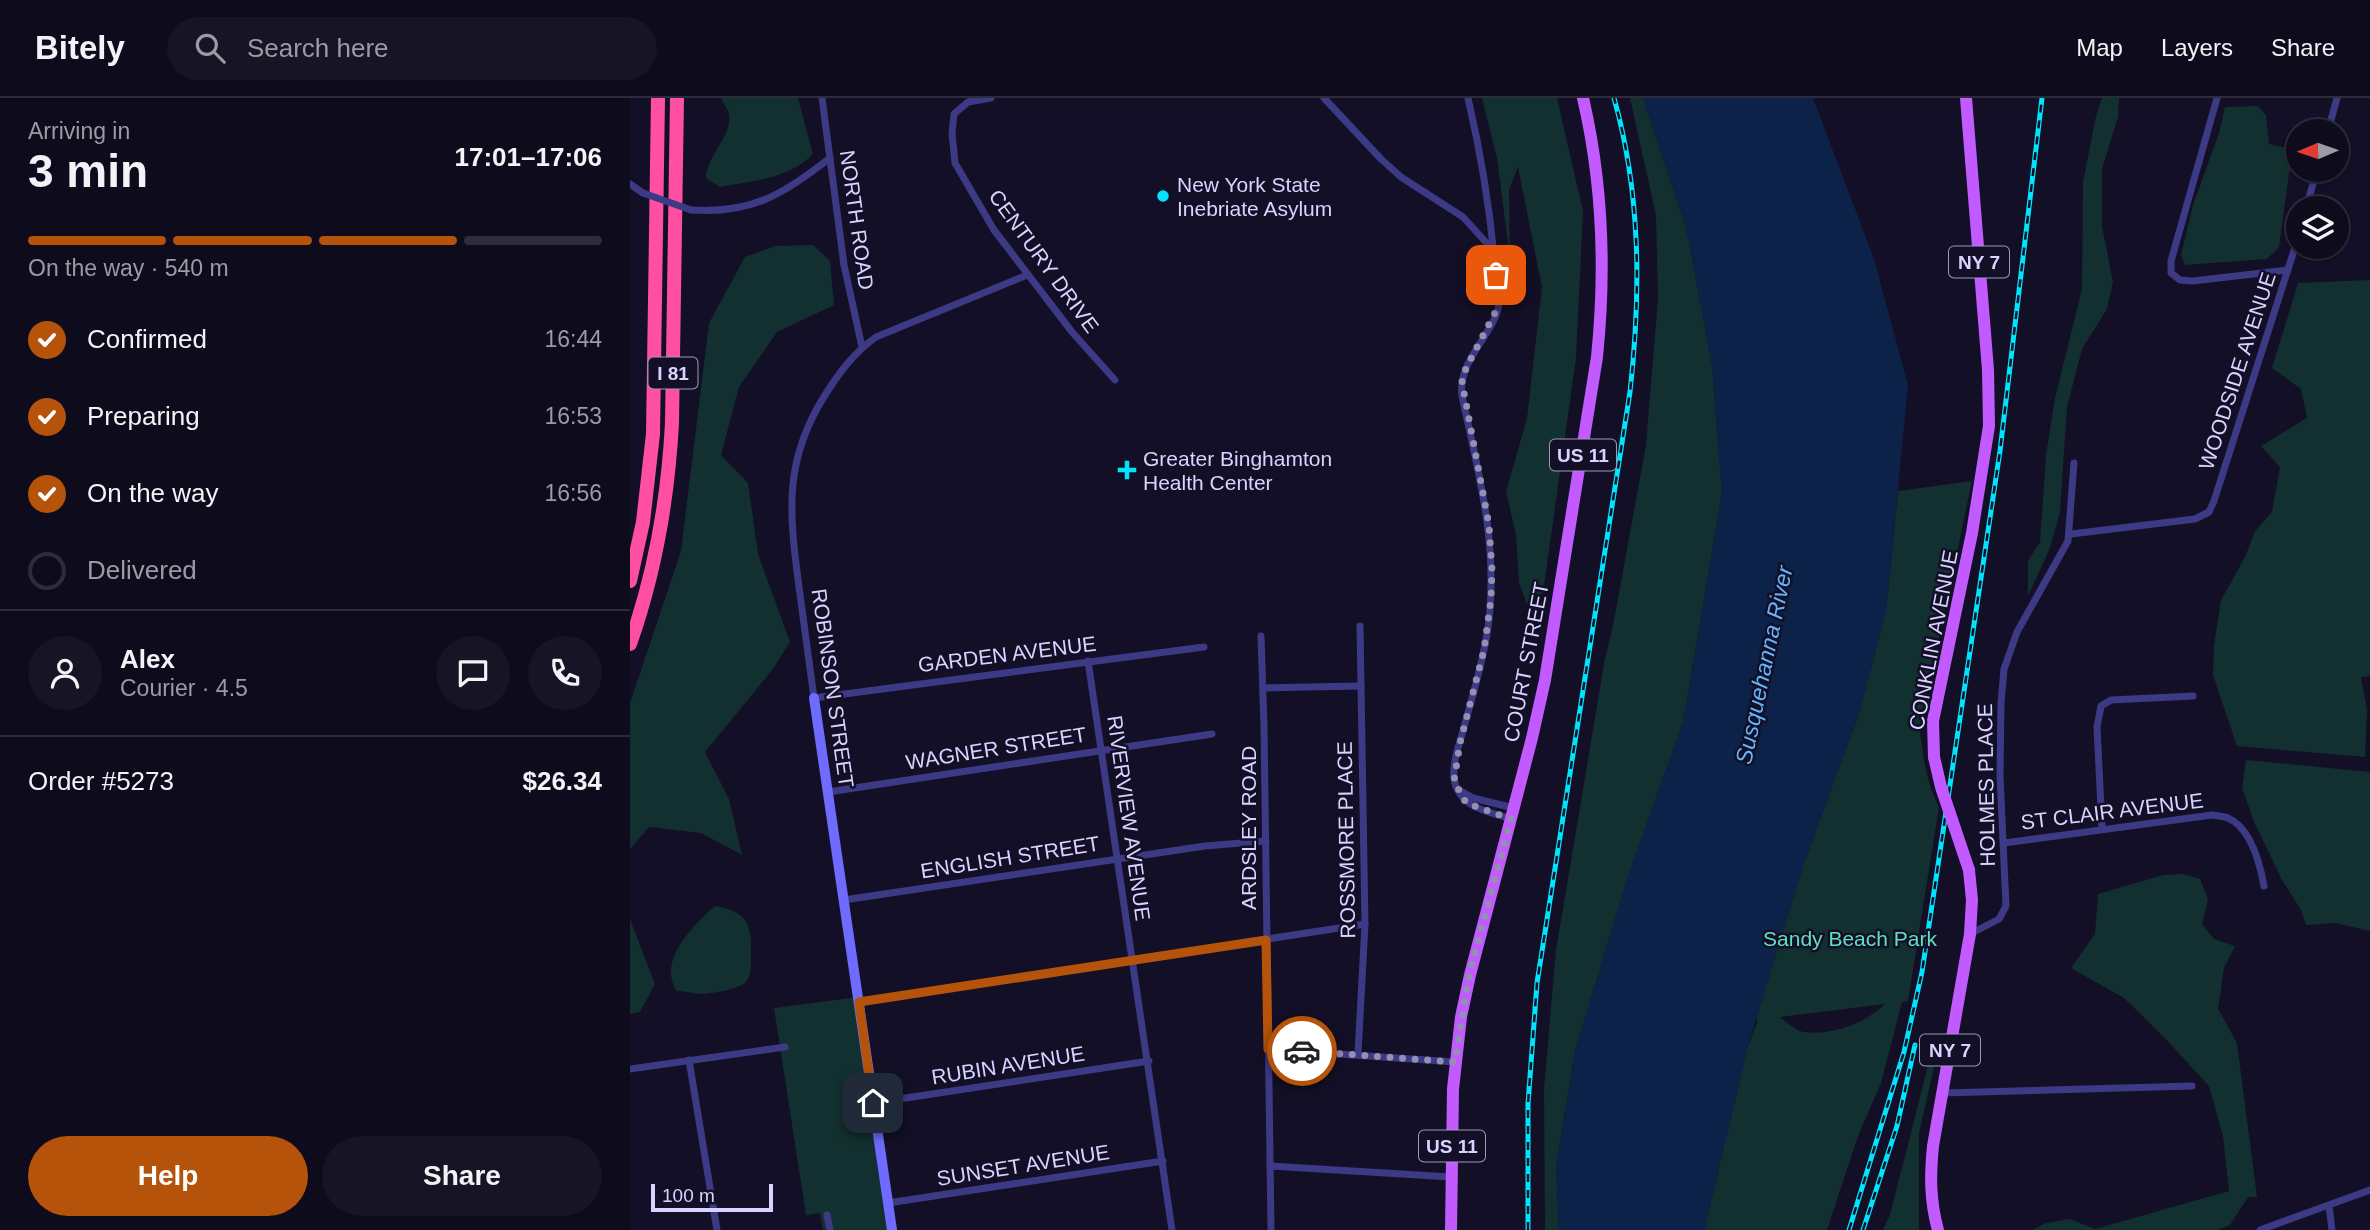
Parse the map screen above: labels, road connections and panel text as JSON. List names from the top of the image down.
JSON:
{
  "streets": {
    "highway": ["I 81"],
    "main road": [
      "NY 7",
      "US 11",
      "CONKLIN AVENUE",
      "COURT STREET"
    ],
    "street": [
      "NORTH ROAD",
      "CENTURY DRIVE",
      "WOODSIDE AVENUE",
      "GARDEN AVENUE",
      "ROBINSON STREET",
      "WAGNER STREET",
      "HOLMES PLACE",
      "ST CLAIR AVENUE",
      "RIVERVIEW AVENUE",
      "ARDSLEY ROAD",
      "ROSSMORE PLACE",
      "ENGLISH STREET",
      "RUBIN AVENUE",
      "SUNSET AVENUE"
    ]
  },
  "crossings": [
    ["NORTH ROAD", "ROBINSON STREET"],
    ["CENTURY DRIVE", "ROBINSON STREET"],
    ["WOODSIDE AVENUE", "HOLMES PLACE"],
    ["CONKLIN AVENUE", "HOLMES PLACE"],
    ["GARDEN AVENUE", "ROBINSON STREET"],
    ["GARDEN AVENUE", "RIVERVIEW AVENUE"],
    ["ROBINSON STREET", "WAGNER STREET"],
    ["ROBINSON STREET", "ENGLISH STREET"],
    ["ROBINSON STREET", "RUBIN AVENUE"],
    ["ROBINSON STREET", "SUNSET AVENUE"],
    ["WAGNER STREET", "RIVERVIEW AVENUE"],
    ["HOLMES PLACE", "ST CLAIR AVENUE"],
    ["RIVERVIEW AVENUE", "ENGLISH STREET"],
    ["RIVERVIEW AVENUE", "RUBIN AVENUE"],
    ["RIVERVIEW AVENUE", "SUNSET AVENUE"],
    ["ARDSLEY ROAD", "ENGLISH STREET"]
  ],
  "water": ["Susquehanna River"],
  "parks": ["Sandy Beach Park"],
  "places": {
    "other": ["New York State Inebriate Asylum"],
    "health": ["Greater Binghamton Health Center"]
  },
  "scale_bar": "100 m",
  "north": "left",
  "page": {
    "header": "Bitely",
    "search": "Search here",
    "nav": ["Map", "Layers", "Share"],
    "heading": ["3 min", "Arriving in", "17:01–17:06"],
    "panel": [
      "Alex",
      "Courier · 4.5",
      "Order #5273",
      "$26.34"
    ],
    "bar": "On the way · 540 m",
    "list": [
      ["Confirmed", "16:44"],
      ["Preparing", "16:53"],
      ["On the way", "16:56"],
      "Delivered"
    ],
    "buttons": ["Help", "Share"],
    "scale": "100 m"
  }
}
